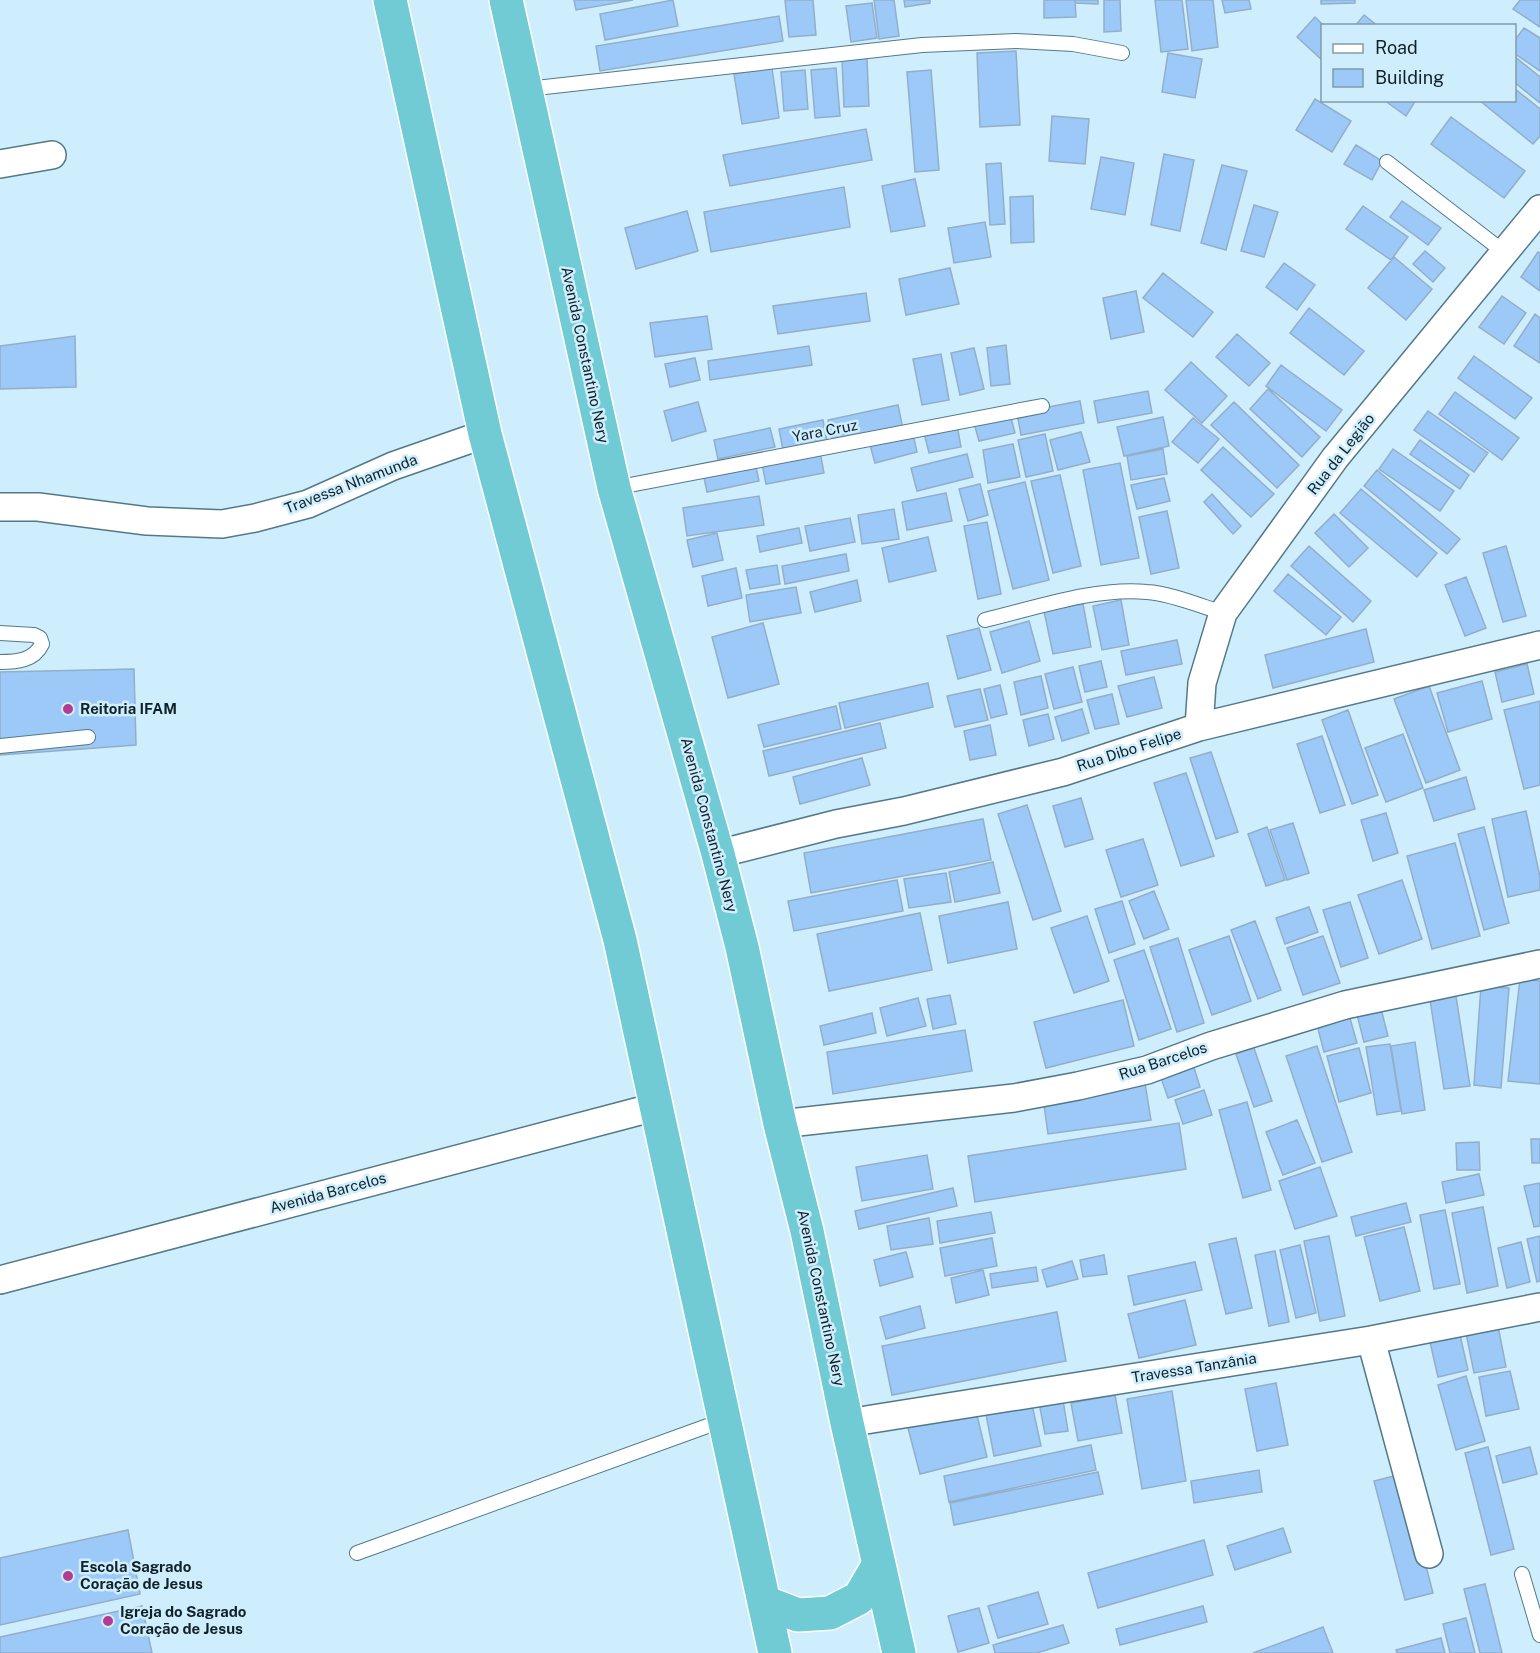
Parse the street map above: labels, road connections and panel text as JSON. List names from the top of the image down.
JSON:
{
  "streets": {
    "highway": ["Avenida Constantino Nery"],
    "street": [
      "Rua da Legião",
      "Travessa Nhamunda",
      "Rua Dibo Felipe",
      "Rua Barcelos",
      "Avenida Barcelos",
      "Travessa Tanzânia"
    ],
    "lane": ["Yara Cruz"]
  },
  "crossings": [
    ["Avenida Constantino Nery", "Yara Cruz"],
    ["Avenida Constantino Nery", "Rua Dibo Felipe"],
    ["Avenida Constantino Nery", "Rua Barcelos"],
    ["Avenida Constantino Nery", "Travessa Tanzânia"],
    ["Rua da Legião", "Rua Dibo Felipe"]
  ],
  "places": ["Reitoria IFAM", "Escola Sagrado Coração de Jesus", "Igreja do Sagrado Coração de Jesus"],
  "legend": ["Road", "Building"]
}
